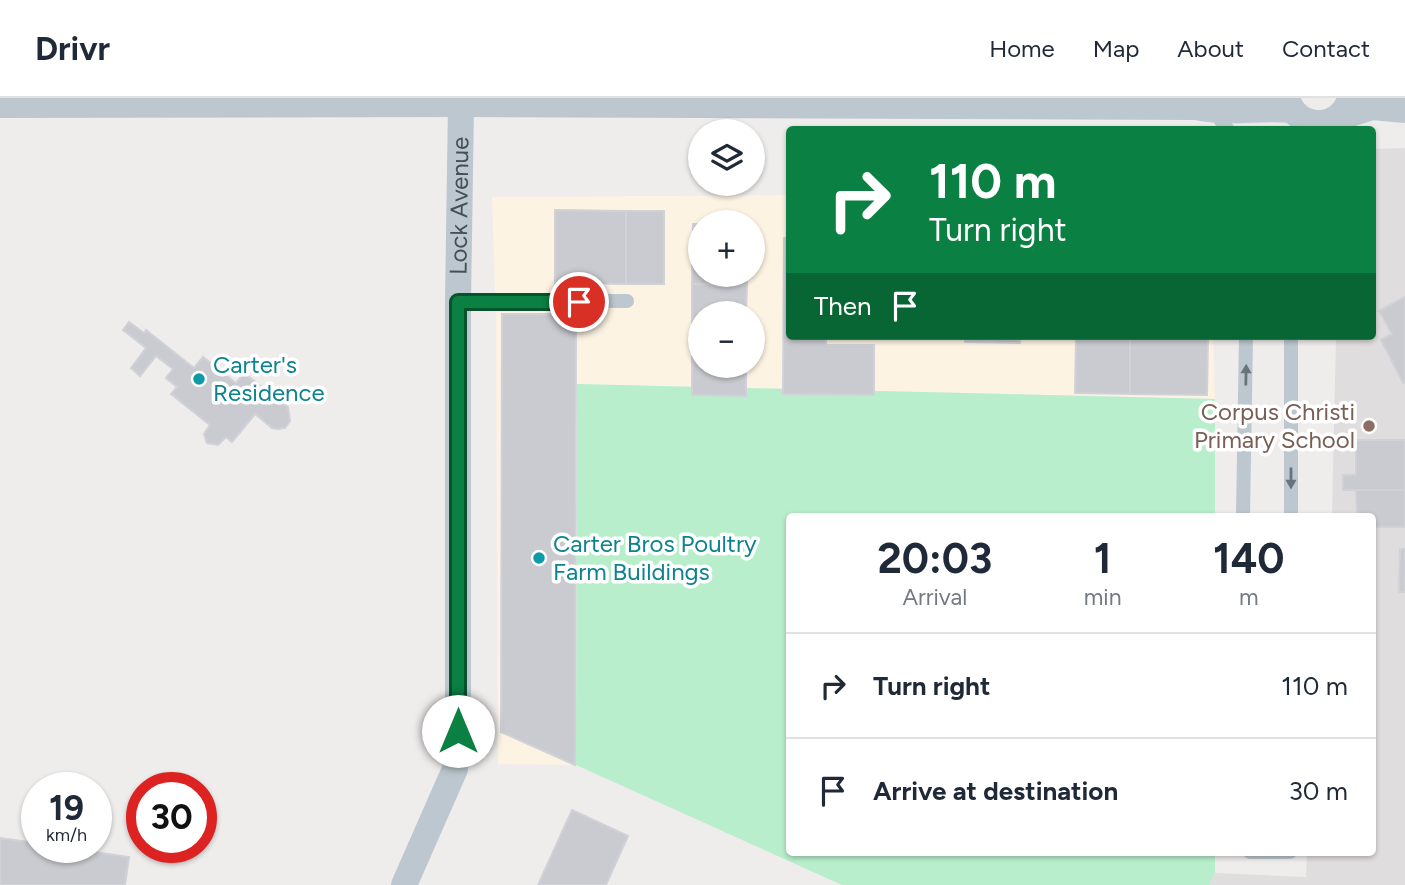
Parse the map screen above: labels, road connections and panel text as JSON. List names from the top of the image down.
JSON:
{
  "streets": {
    "street": ["Lock Avenue"]
  },
  "places": ["Carter's Residence", "Corpus Christi Primary School", "Carter Bros Poultry Farm Buildings"],
  "page": {
    "header": "Drivr",
    "nav": [
      "Home",
      "Map",
      "About",
      "Contact"
    ],
    "map_buttons": ["+", "−"],
    "turn": ["110 m", "Turn right"],
    "then": "Then",
    "eta": [
      "20:03",
      "Arrival",
      "1",
      "min",
      "140",
      "m"
    ],
    "list": [
      {
        "name": "Turn right",
        "value": "110 m"
      },
      {
        "name": "Arrive at destination",
        "value": "30 m"
      }
    ],
    "speed": "19 km/h",
    "limit": "30"
  }
}
